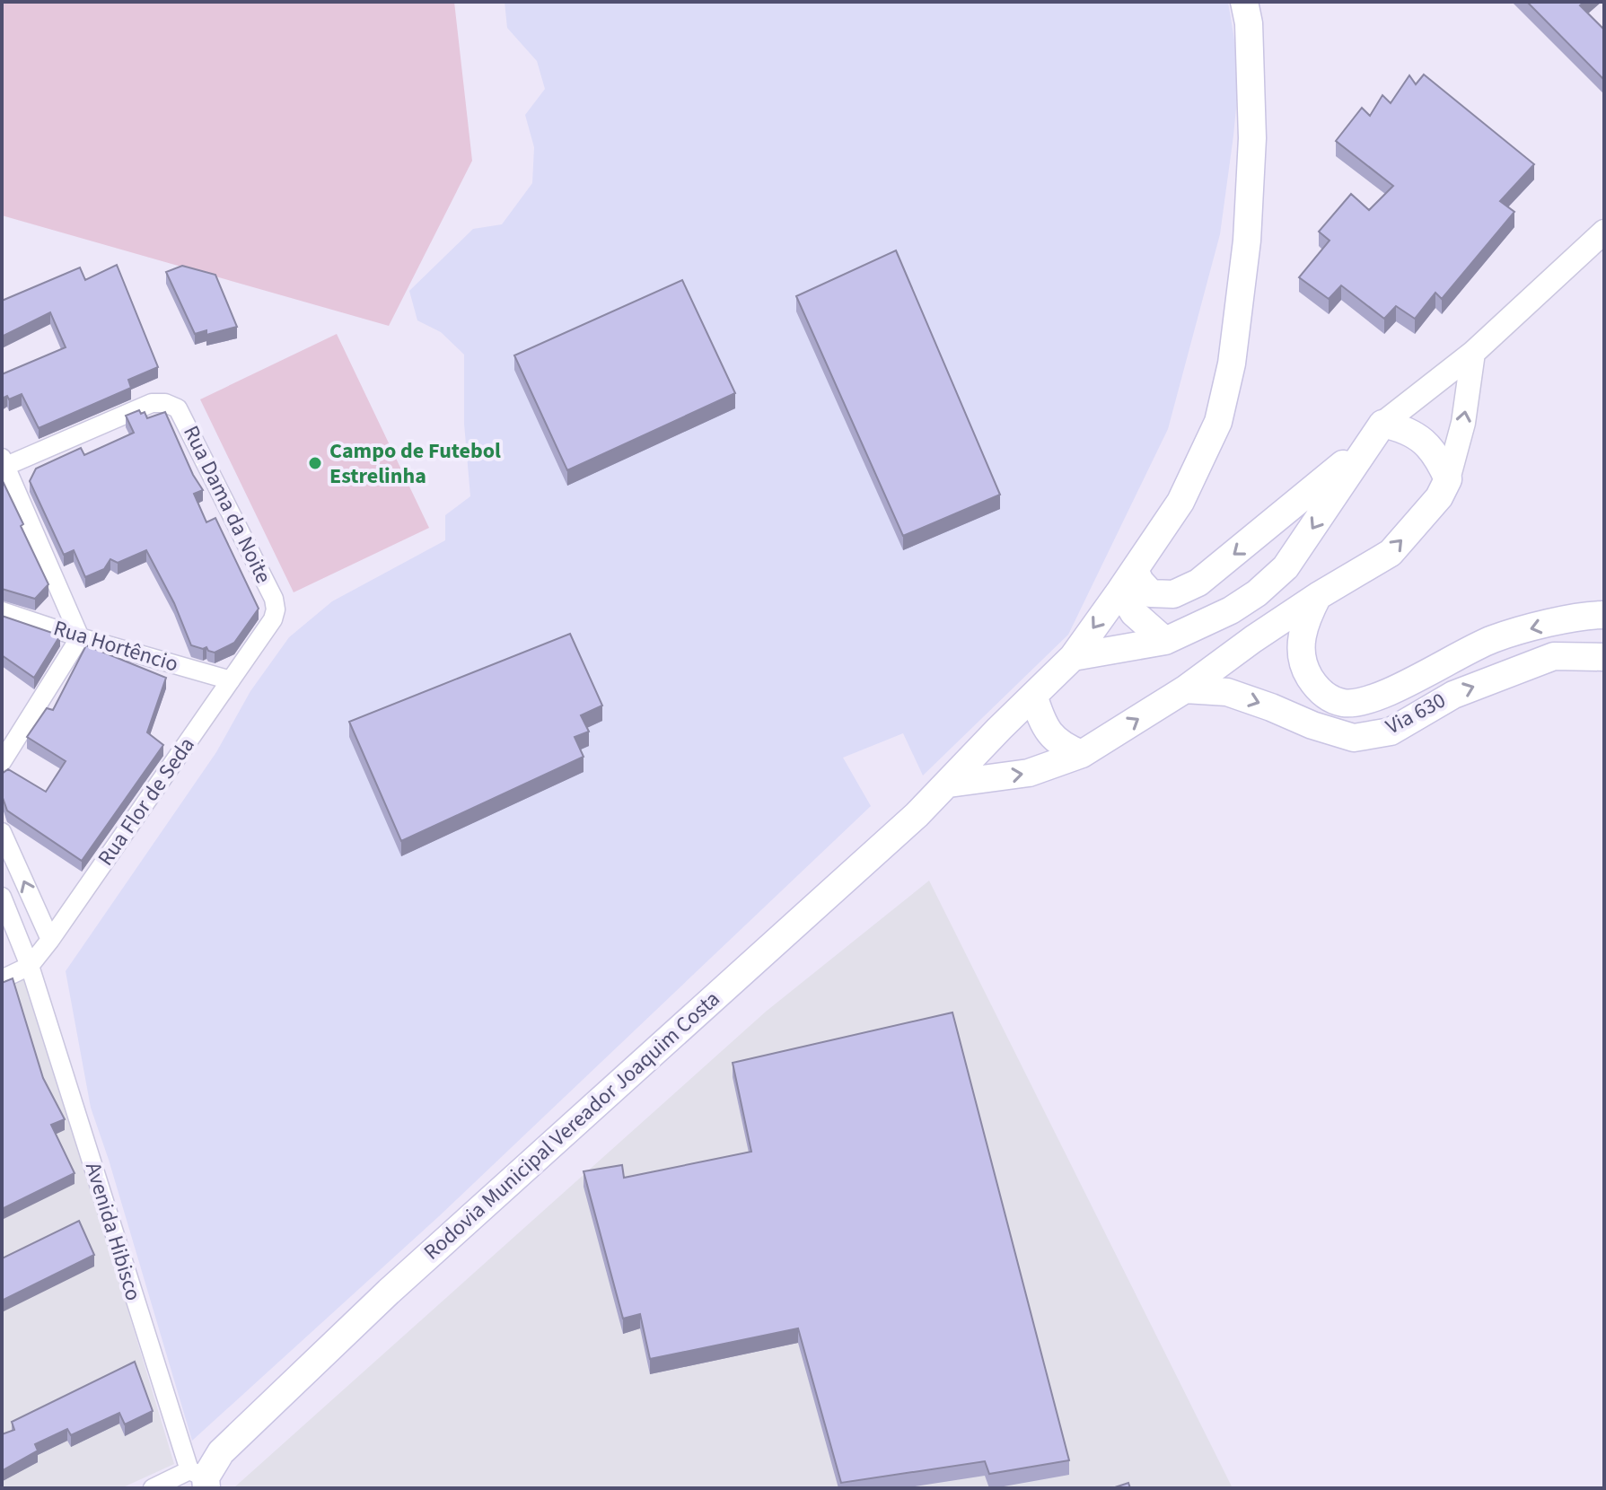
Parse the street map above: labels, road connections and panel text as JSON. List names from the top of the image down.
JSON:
{
  "streets": {
    "main road": ["Via 630", "Rodovia Municipal Vereador Joaquim Costa"],
    "street": [
      "Rua Dama da Noite",
      "Rua Hortêncio",
      "Rua Flor de Seda",
      "Avenida Hibisco"
    ]
  },
  "crossings": [
    ["Rua Dama da Noite", "Rua Flor de Seda"],
    ["Rua Hortêncio", "Rua Flor de Seda"],
    ["Rua Flor de Seda", "Avenida Hibisco"],
    ["Rodovia Municipal Vereador Joaquim Costa", "Avenida Hibisco"]
  ],
  "places": ["Campo de Futebol Estrelinha"]
}
